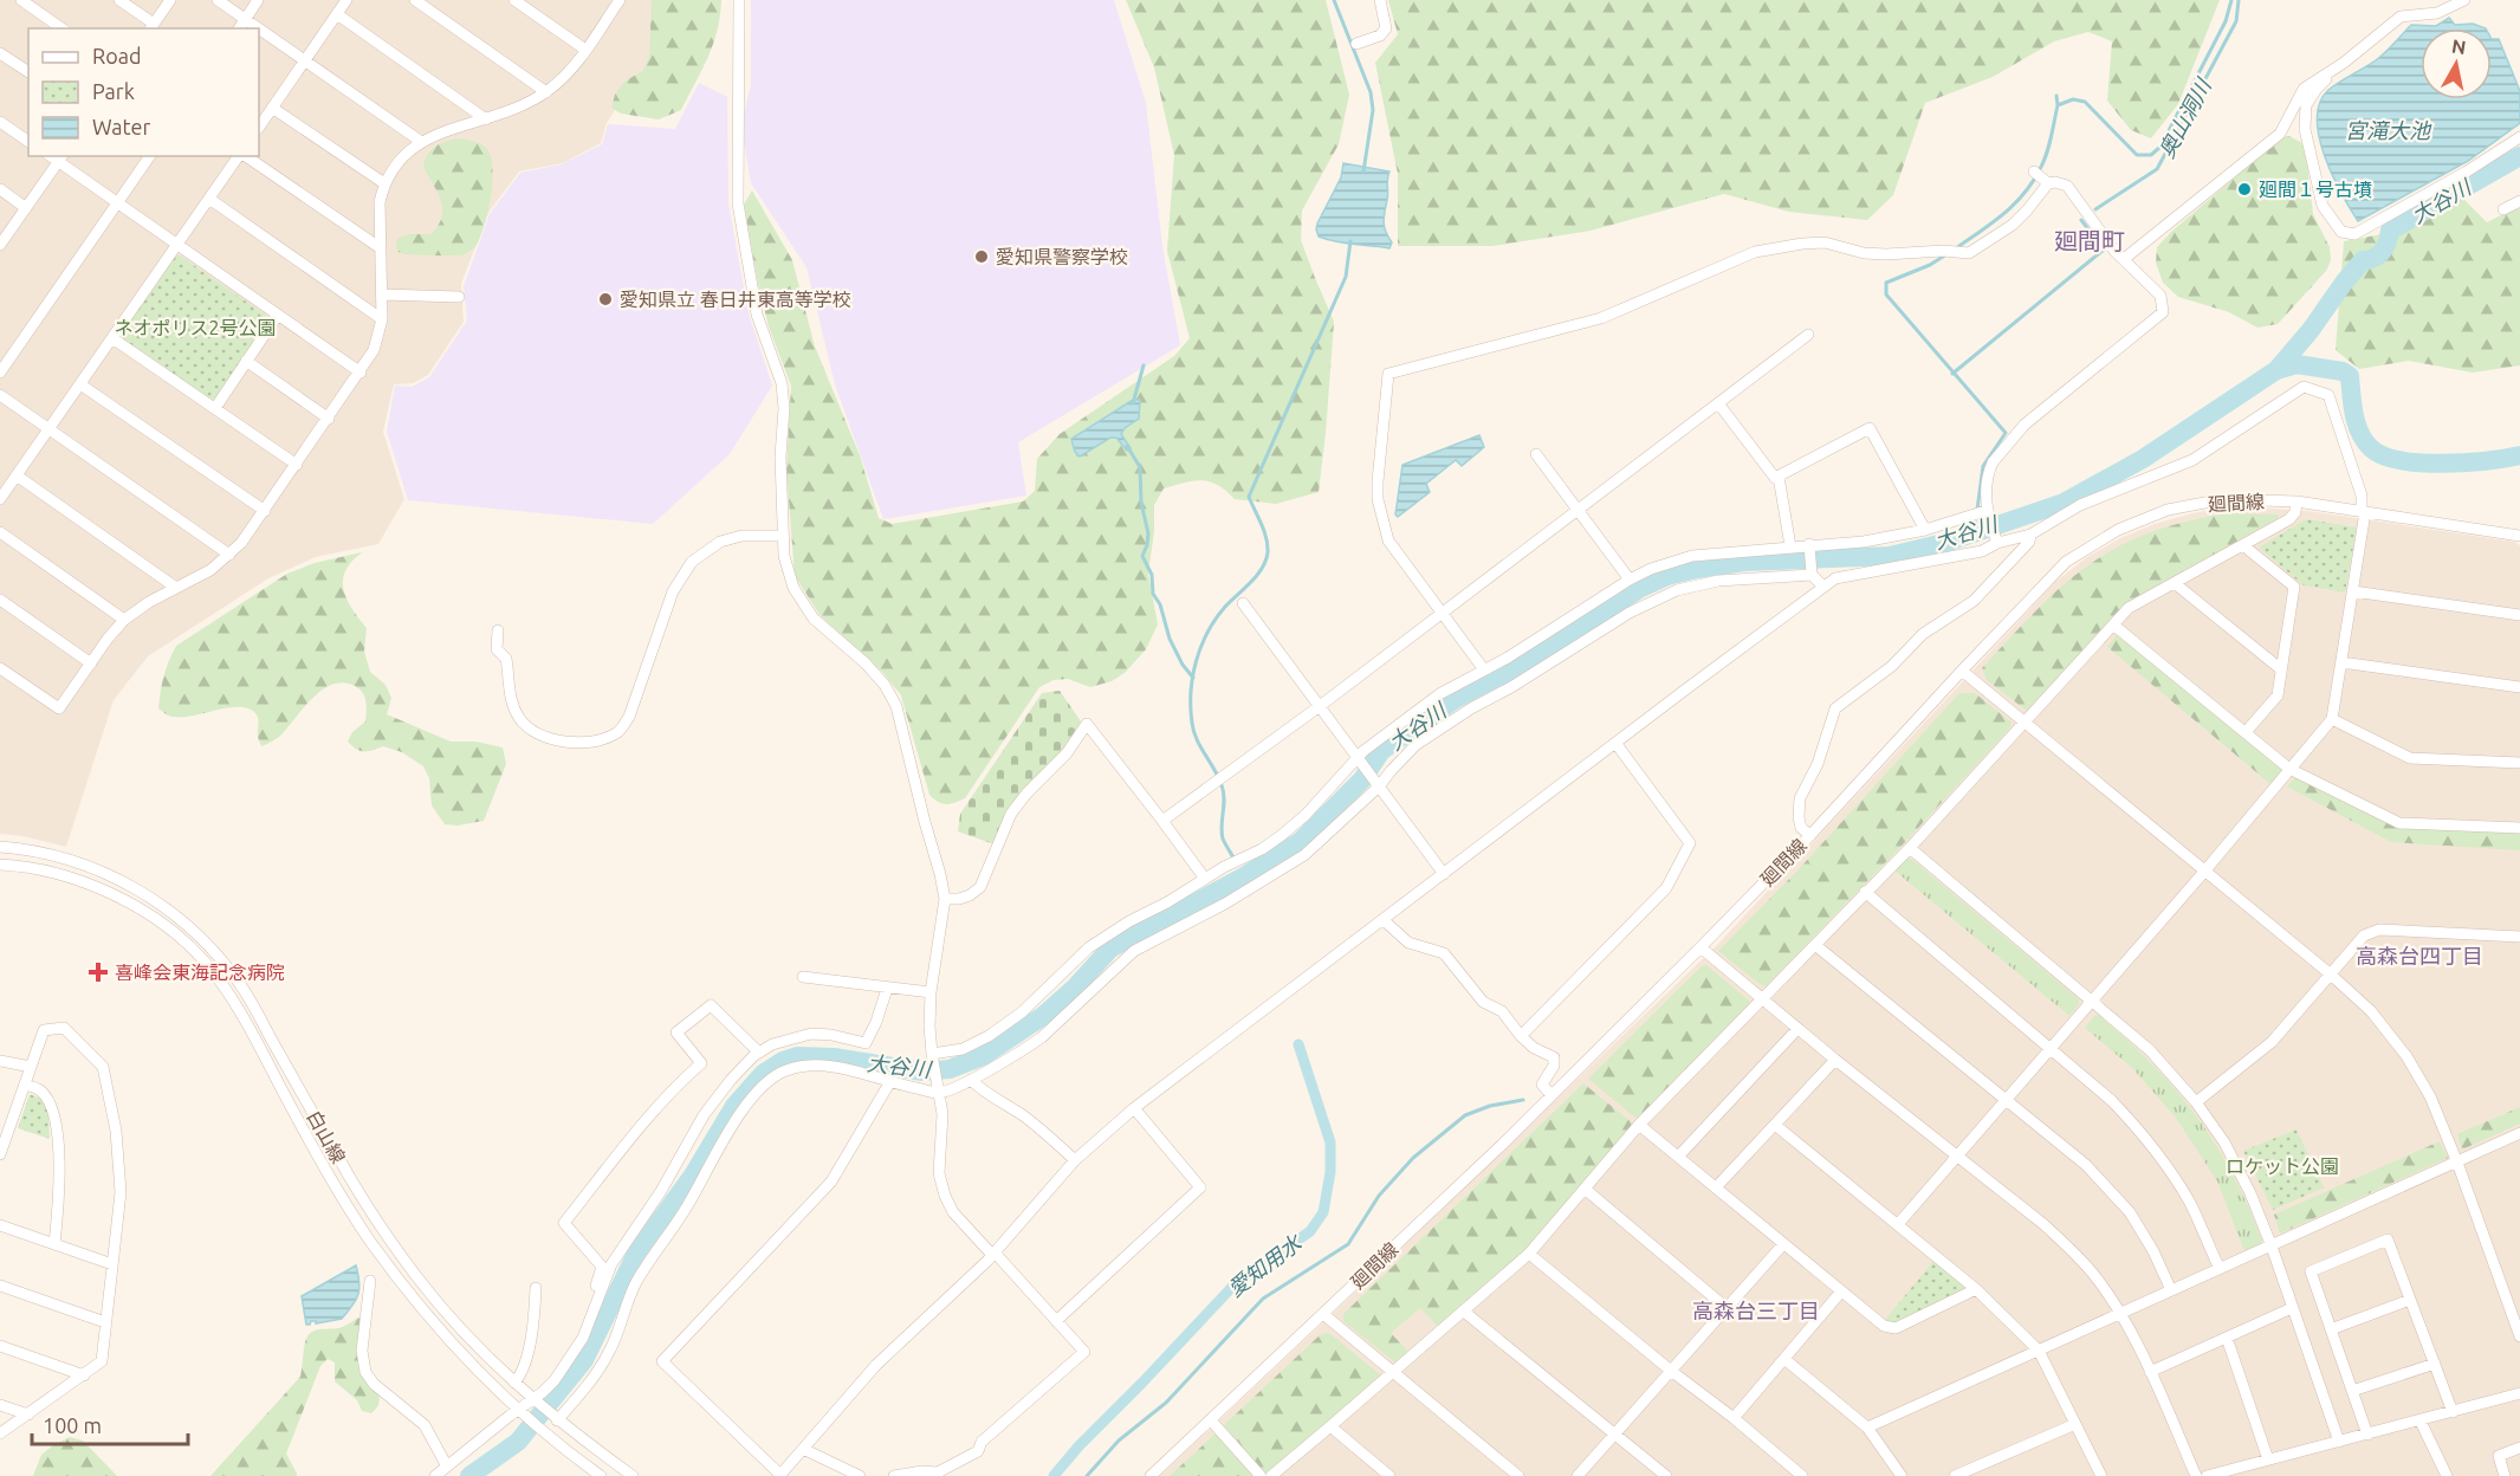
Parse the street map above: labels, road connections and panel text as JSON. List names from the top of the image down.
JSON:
{
  "streets": {
    "street": ["廻間線", "白山線"]
  },
  "districts": ["廻間町", "高森台四丁目", "高森台三丁目"],
  "water": [
    "奥山洞川",
    "宮滝大池",
    "大谷川",
    "愛知用水"
  ],
  "parks": ["ネオポリス2号公園", "ロケット公園"],
  "places": {
    "other": ["廻間１号古墳", "愛知県警察学校", "愛知県立 春日井東高等学校"],
    "health": ["喜峰会東海記念病院"]
  },
  "legend": ["Road", "Park", "Water"],
  "scale_bar": "100 m",
  "north": "top"
}
